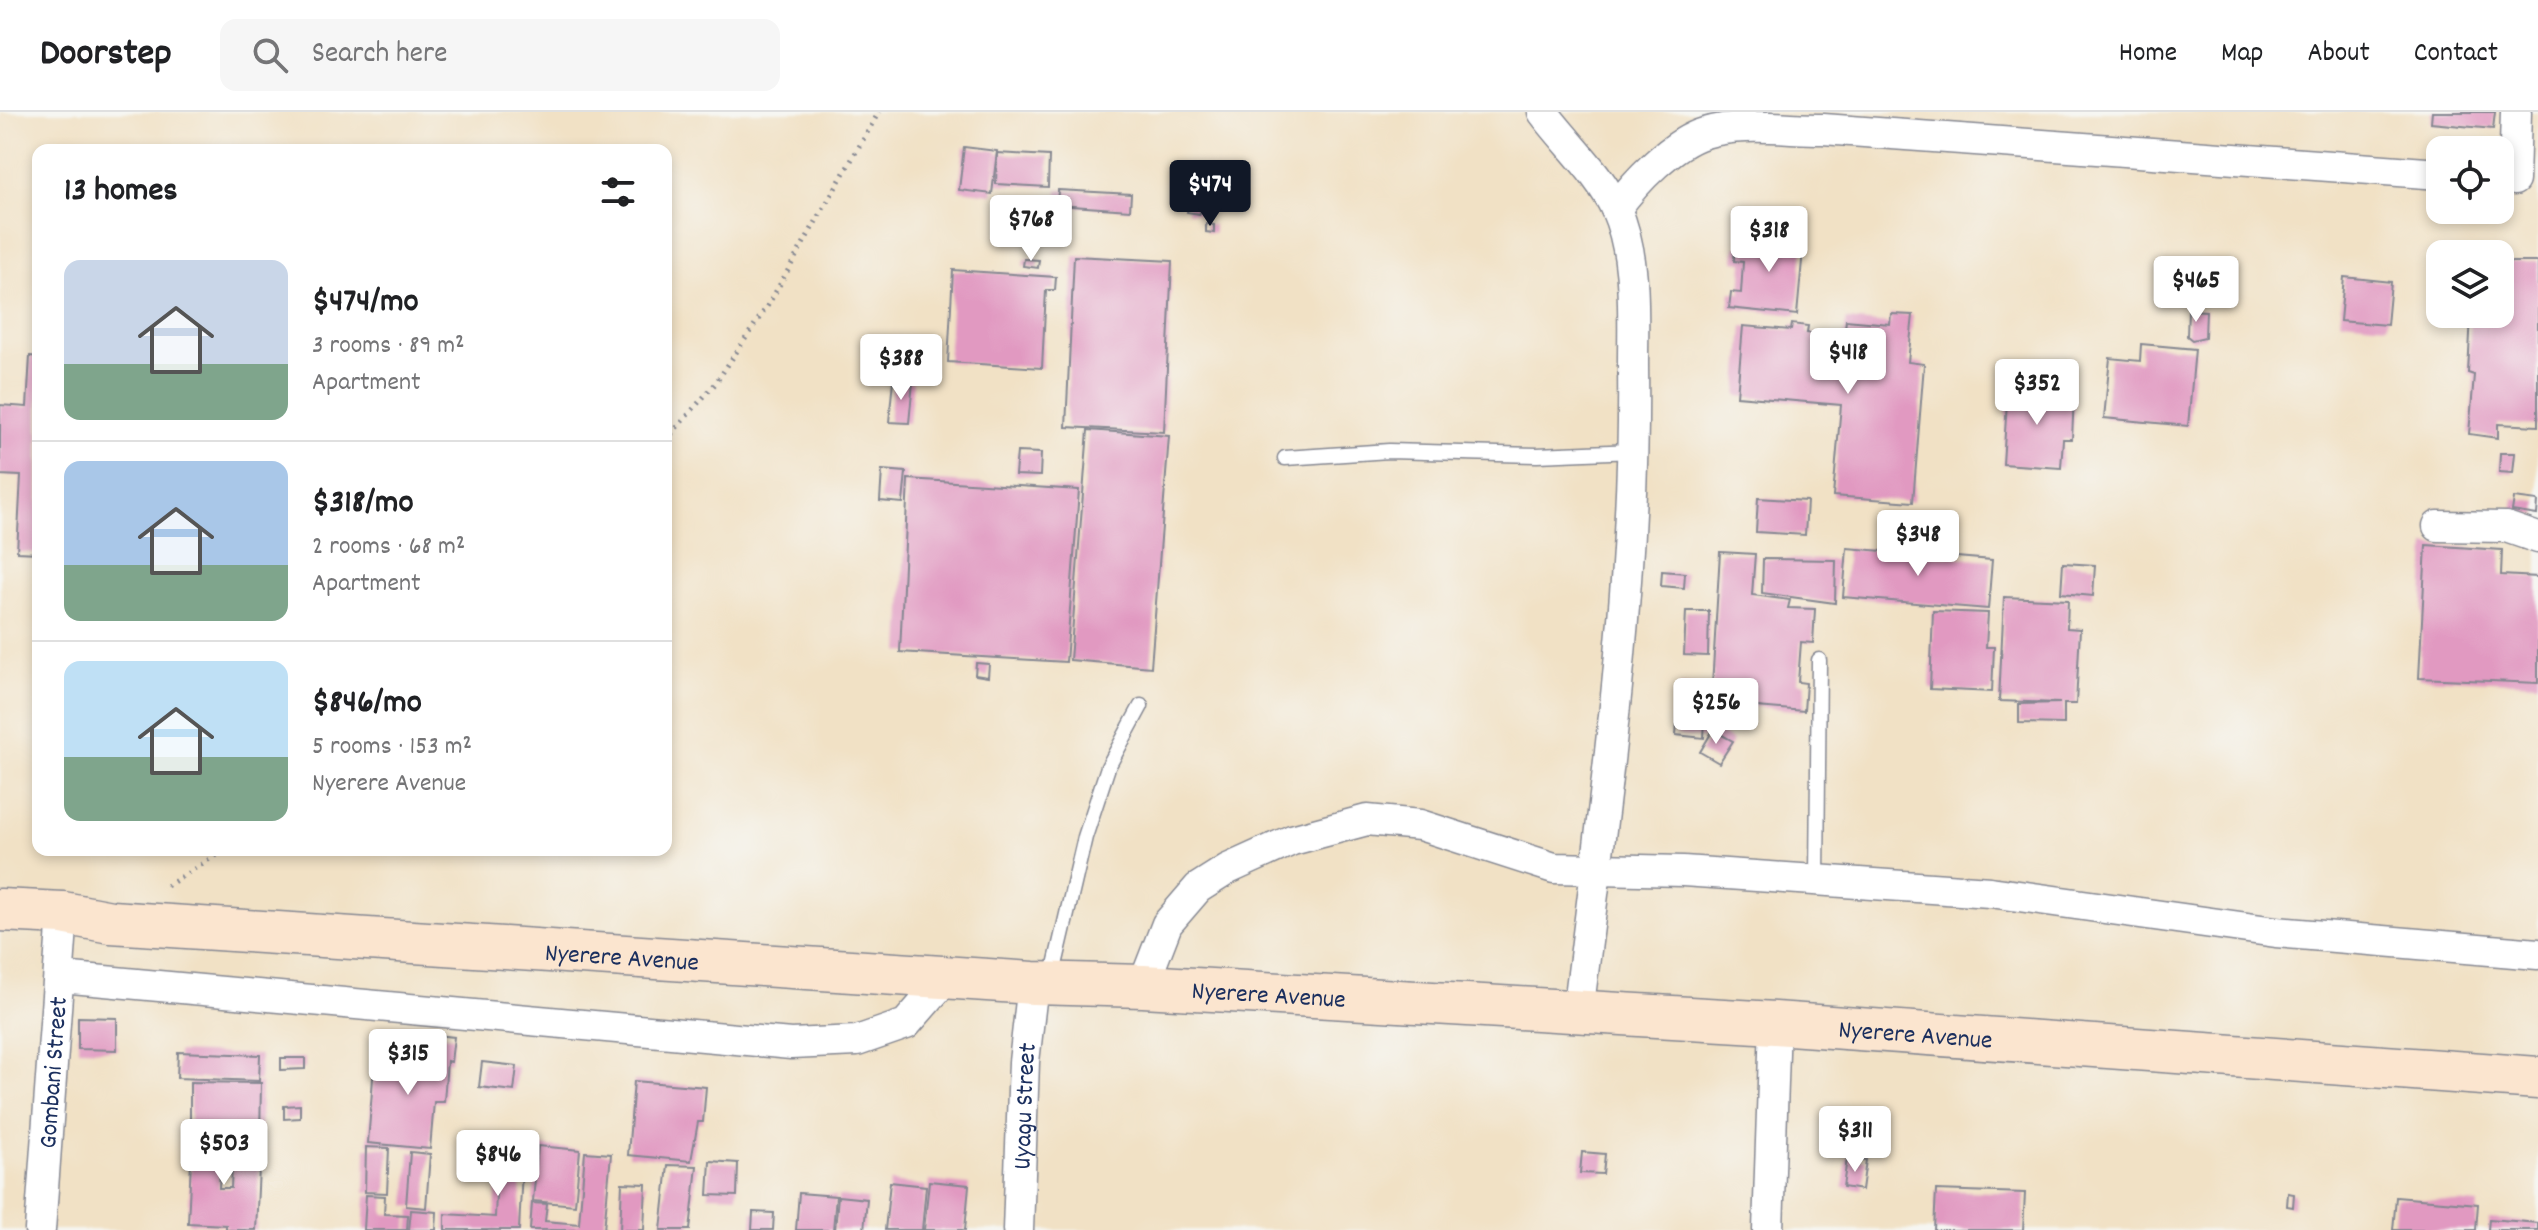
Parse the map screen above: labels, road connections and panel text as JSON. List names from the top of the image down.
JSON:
{
  "streets": {
    "street": ["Nyerere Avenue", "Gombani Street", "Uyagu Street"]
  },
  "crossings": [
    ["Nyerere Avenue", "Gombani Street"],
    ["Nyerere Avenue", "Uyagu Street"]
  ],
  "page": {
    "header": "Doorstep",
    "search": "Search here",
    "nav": [
      "Home",
      "Map",
      "About",
      "Contact"
    ],
    "heading": "13 homes",
    "price": [
      "$474",
      "$768",
      "$318",
      "$465",
      "$418",
      "$388",
      "$352",
      "$348",
      "$256",
      "$315",
      "$311",
      "$503",
      "$846"
    ],
    "list": [
      {
        "name": "$474/mo",
        "note": "3 rooms · 89 m² · Apartment"
      },
      {
        "name": "$318/mo",
        "note": "2 rooms · 68 m² · Apartment"
      },
      {
        "name": "$846/mo",
        "note": "5 rooms · 153 m² · Nyerere Avenue"
      }
    ]
  }
}
